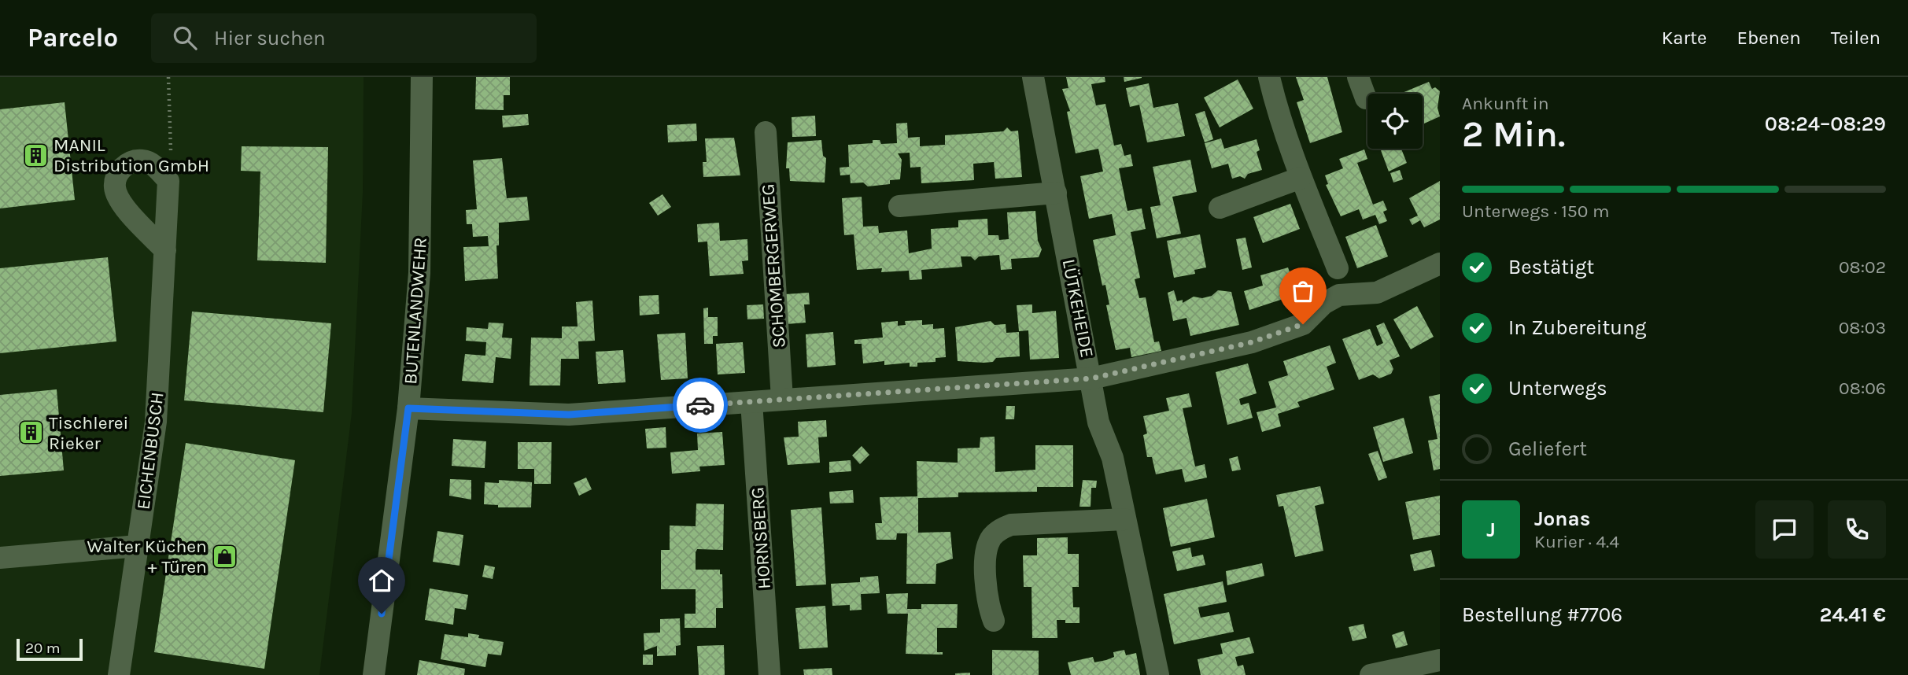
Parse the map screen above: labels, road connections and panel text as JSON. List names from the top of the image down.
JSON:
{
  "streets": {
    "street": [
      "SCHOMBERGERWEG",
      "LÜTKEHEIDE",
      "BUTENLANDWEHR",
      "EICHENBUSCH",
      "HORNSBERG"
    ]
  },
  "places": {
    "building": ["MANIL Distribution GmbH", "Tischlerei Rieker"],
    "shop": ["Walter Küchen + Türen"]
  },
  "scale_bar": "20 m",
  "page": {
    "header": "Parcelo",
    "search": "Hier suchen",
    "nav": ["Karte", "Ebenen", "Teilen"],
    "heading": ["2 Min.", "Ankunft in", "08:24–08:29"],
    "panel": [
      "Jonas",
      "Kurier · 4.4",
      "Bestellung #7706",
      "24.41 €"
    ],
    "bar": "Unterwegs · 150 m",
    "list": [
      ["Bestätigt", "08:02"],
      ["In Zubereitung", "08:03"],
      ["Unterwegs", "08:06"],
      "Geliefert"
    ],
    "round": "J",
    "scale": "20 m"
  }
}
